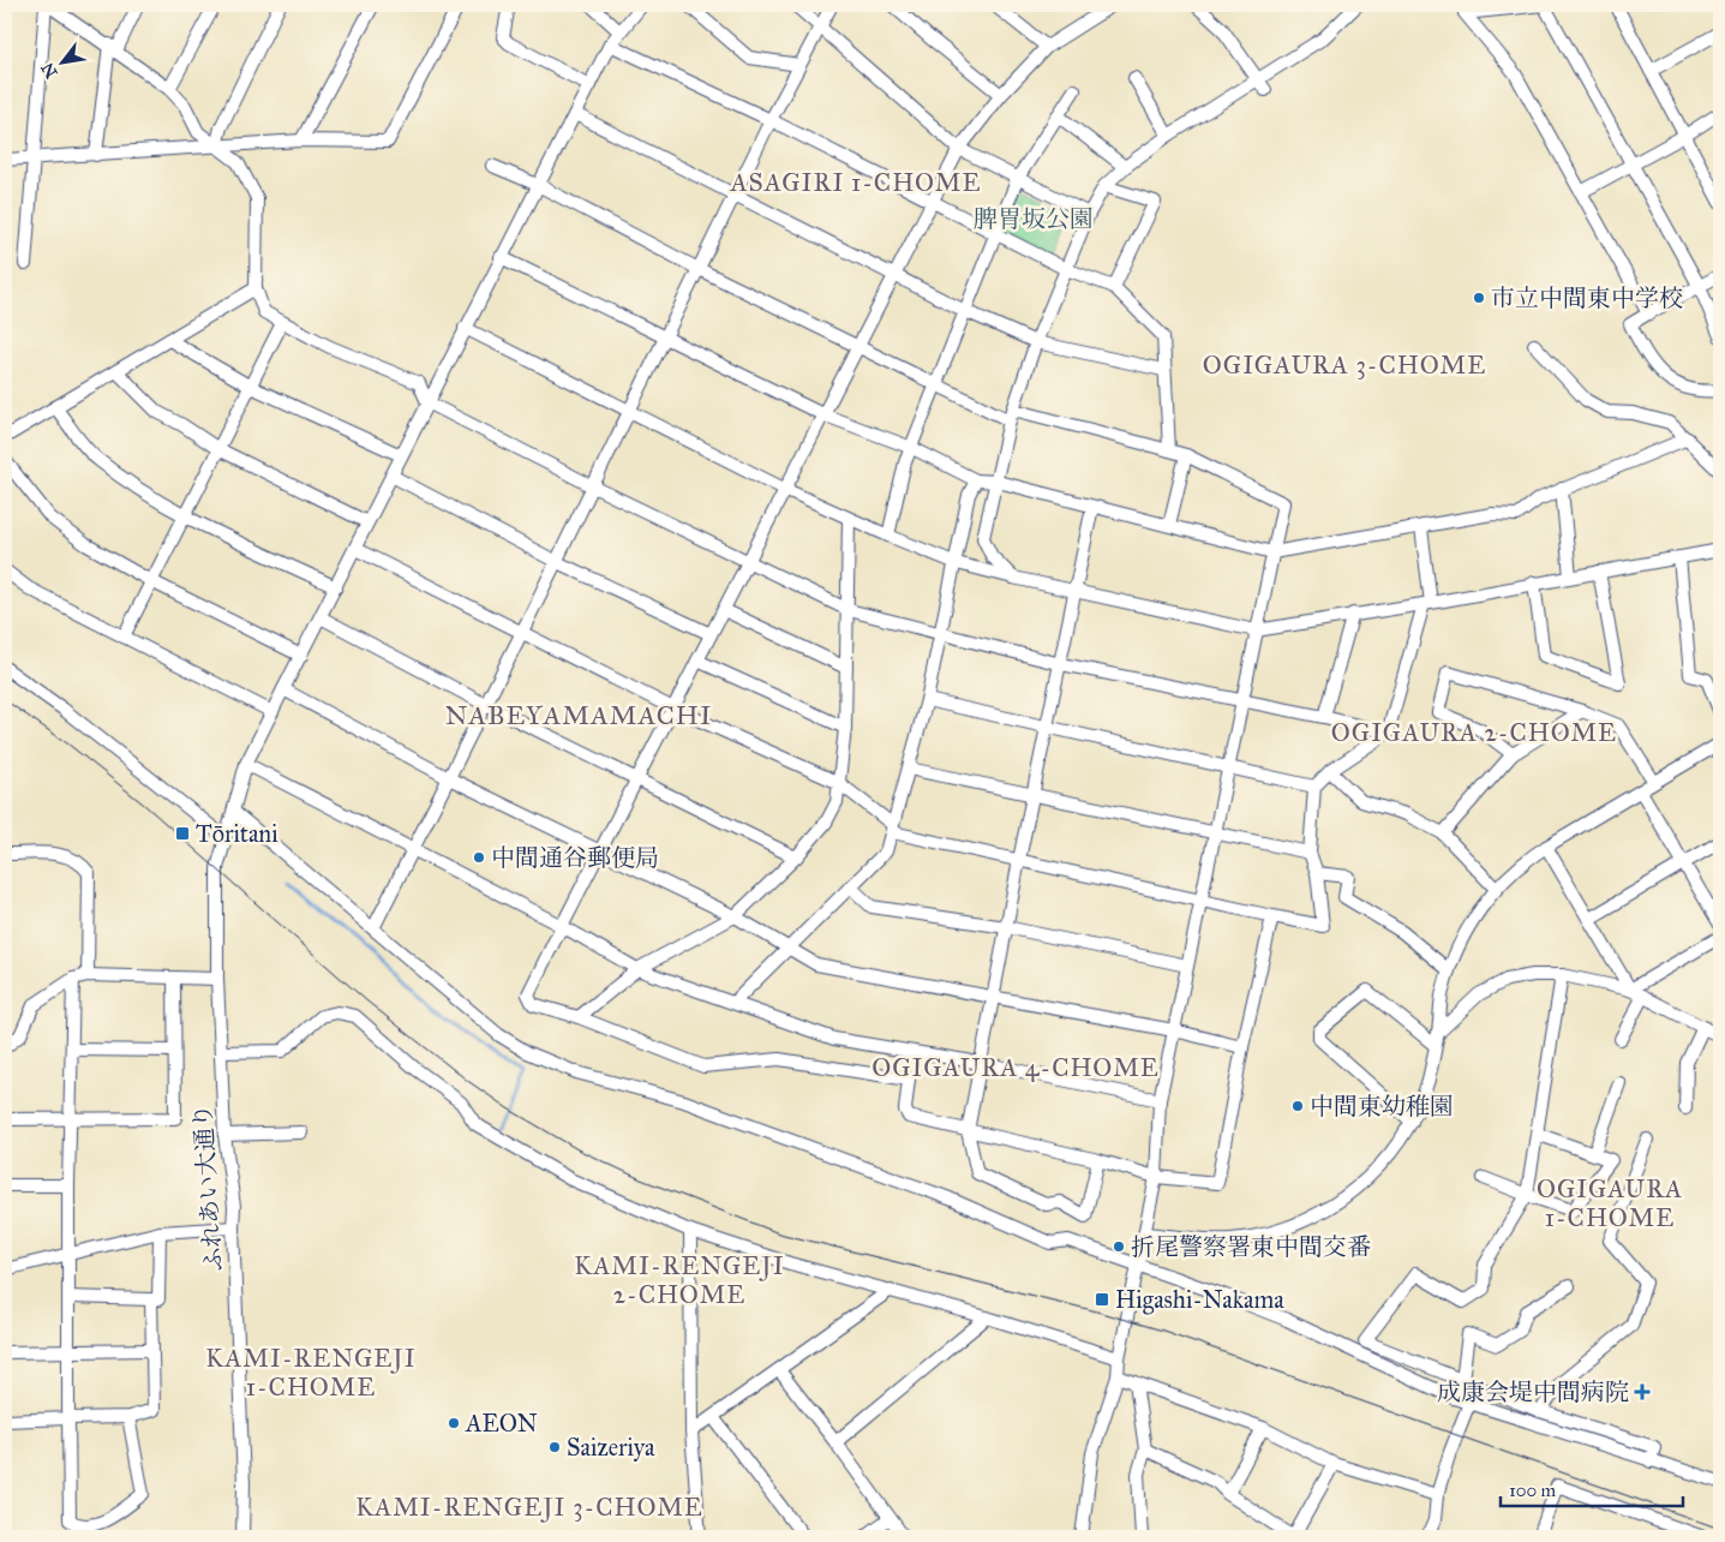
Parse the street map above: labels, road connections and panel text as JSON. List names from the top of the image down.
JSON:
{
  "streets": {
    "street": ["ふれあい大通り"]
  },
  "districts": [
    "ASAGIRI 1-CHOME",
    "OGIGAURA 3-CHOME",
    "NABEYAMAMACHI",
    "OGIGAURA 2-CHOME",
    "OGIGAURA 4-CHOME",
    "OGIGAURA 1-CHOME",
    "KAMI-RENGEJI 2-CHOME",
    "KAMI-RENGEJI 1-CHOME",
    "KAMI-RENGEJI 3-CHOME"
  ],
  "parks": ["脾胃坂公園"],
  "places": {
    "other": [
      "市立中間東中学校",
      "中間通谷郵便局",
      "中間東幼稚園",
      "折尾警察署東中間交番",
      "AEON",
      "Saizeriya"
    ],
    "transit": ["Tōritani", "Higashi-Nakama"],
    "health": ["成康会堤中間病院"]
  },
  "scale_bar": "100 m",
  "north": "bottom left"
}
